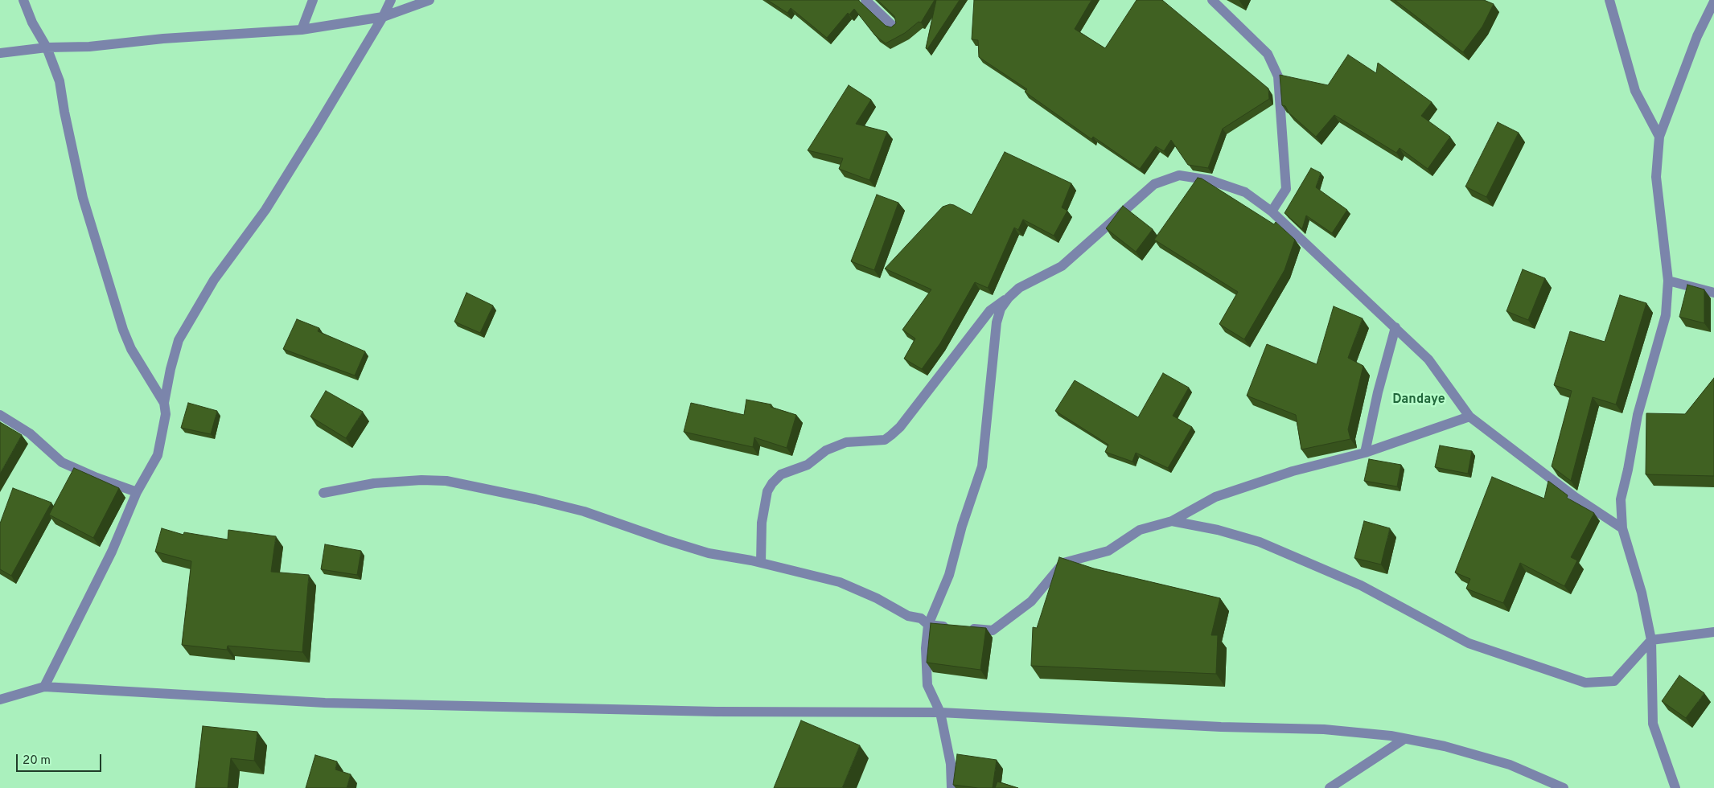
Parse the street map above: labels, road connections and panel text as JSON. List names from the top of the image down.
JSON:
{
  "districts": ["Dandaye"],
  "scale_bar": "20 m"
}
